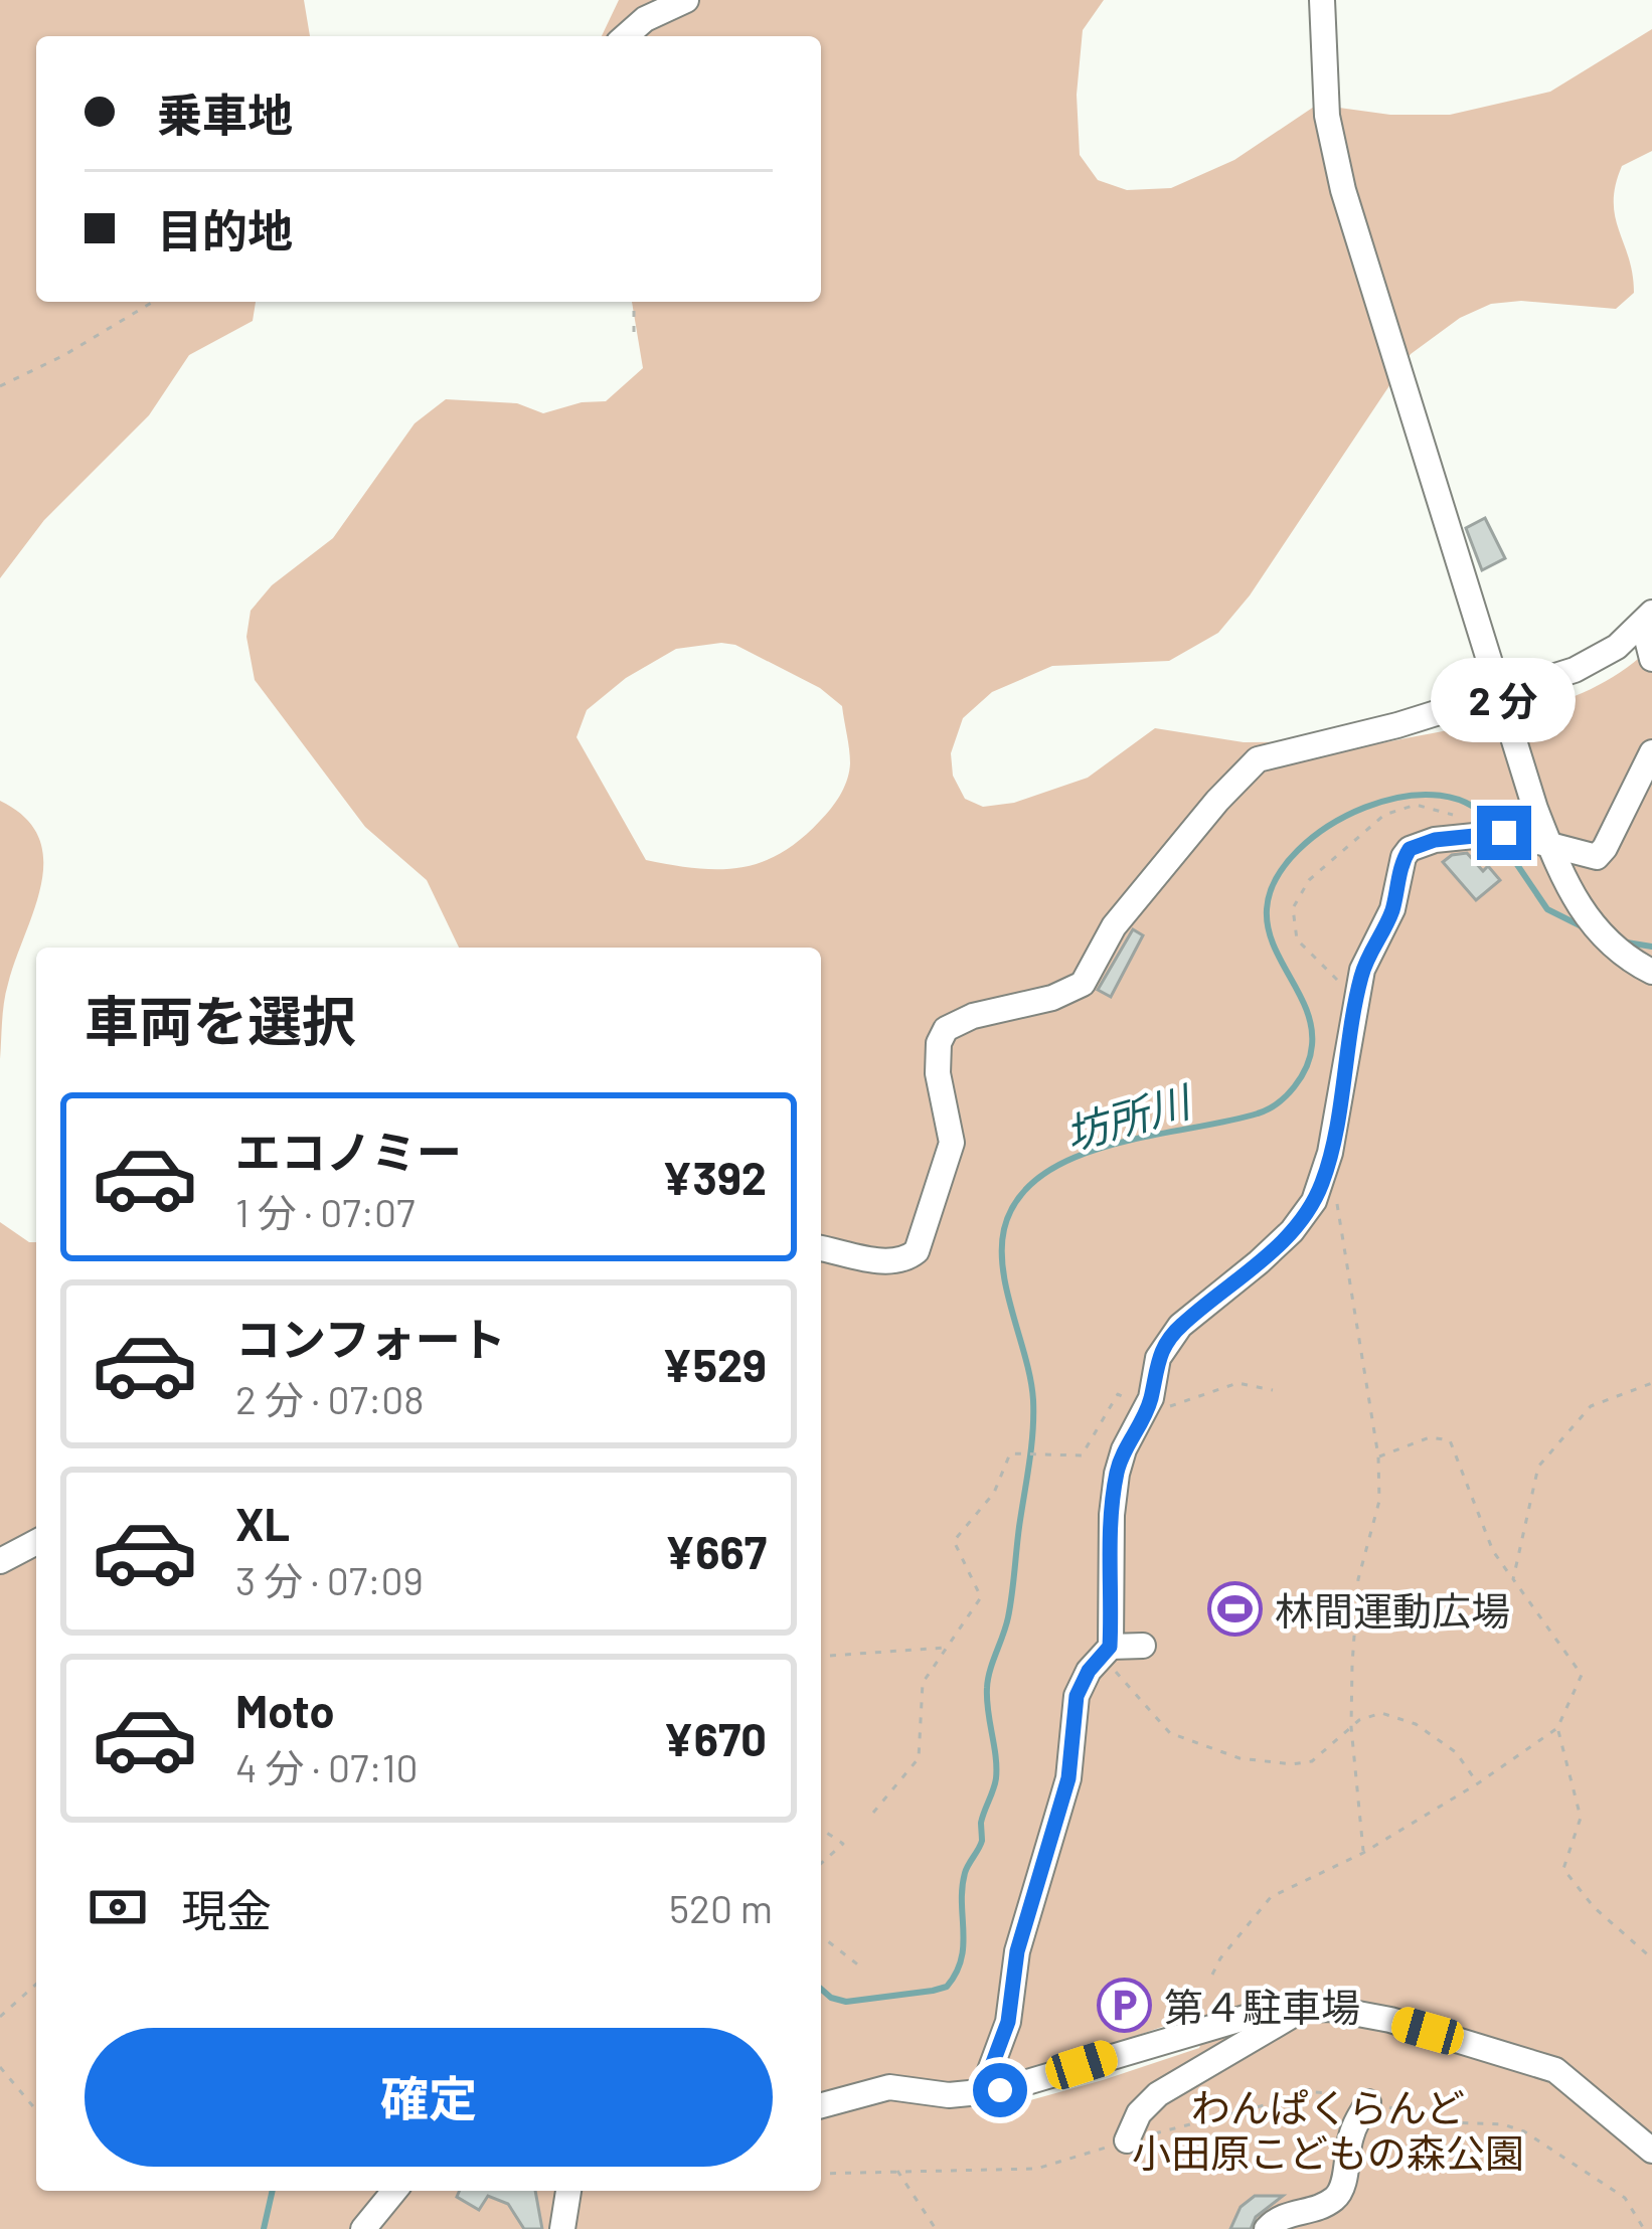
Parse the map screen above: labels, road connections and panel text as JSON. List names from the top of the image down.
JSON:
{
  "water": ["坊所川"],
  "parks": ["わんぱくらんど 小田原こどもの森公園"],
  "places": {
    "sports": ["林間運動広場"],
    "parking": ["第４駐車場"]
  },
  "page": {
    "banner": ["乗車地", "目的地"],
    "bubble": "2 分",
    "heading": "車両を選択",
    "list": [
      {
        "name": "エコノミー",
        "note": "1 分 · 07:07",
        "value": "¥392"
      },
      {
        "name": "コンフォート",
        "note": "2 分 · 07:08",
        "value": "¥529"
      },
      {
        "name": "XL",
        "note": "3 分 · 07:09",
        "value": "¥667"
      },
      {
        "name": "Moto",
        "note": "4 分 · 07:10",
        "value": "¥670"
      }
    ],
    "pay": ["現金", "520 m"],
    "buttons": "確定"
  }
}
